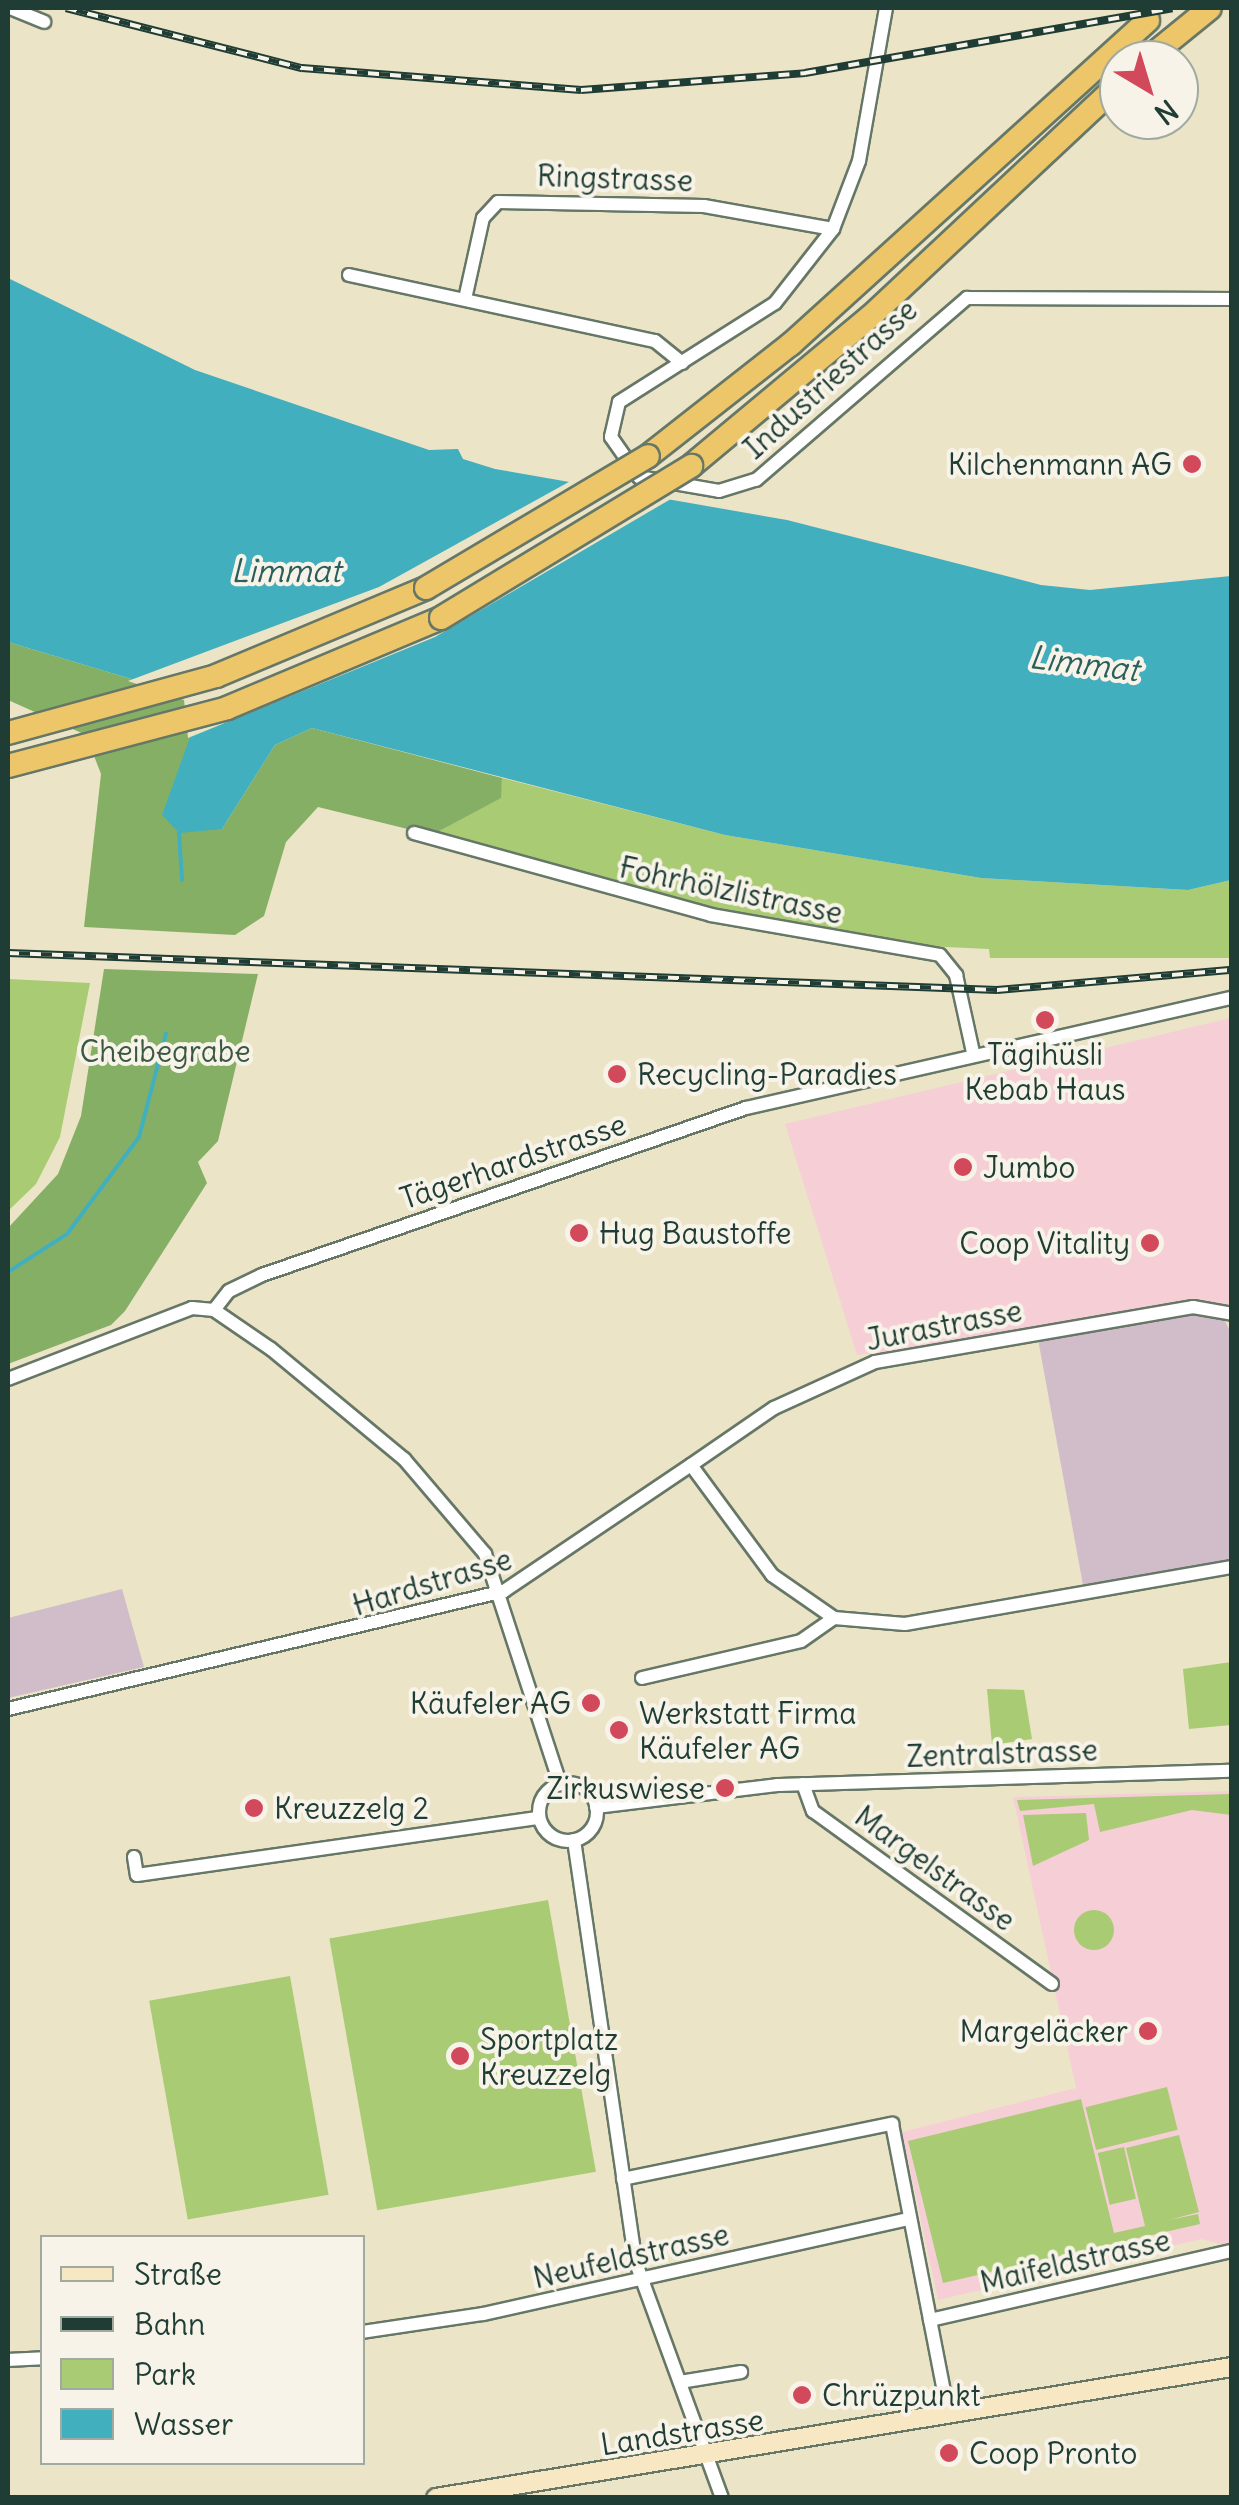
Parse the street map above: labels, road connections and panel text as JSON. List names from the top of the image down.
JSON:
{
  "streets": {
    "main road": ["Landstrasse"],
    "street": [
      "Ringstrasse",
      "Industriestrasse",
      "Fohrhölzlistrasse",
      "Tägerhardstrasse",
      "Jurastrasse",
      "Hardstrasse",
      "Zentralstrasse",
      "Margelstrasse",
      "Neufeldstrasse",
      "Maifeldstrasse"
    ]
  },
  "crossings": [
    ["Fohrhölzlistrasse", "Tägerhardstrasse"],
    ["Jurastrasse", "Hardstrasse"],
    ["Zentralstrasse", "Margelstrasse"]
  ],
  "water": ["Limmat"],
  "parks": ["Cheibegrabe"],
  "places": [
    "Kilchenmann AG",
    "Tägihüsli Kebab Haus",
    "Recycling-Paradies",
    "Jumbo",
    "Hug Baustoffe",
    "Coop Vitality",
    "Käufeler AG",
    "Werkstatt Firma Käufeler AG",
    "Zirkuswiese",
    "Kreuzzelg 2",
    "Margeläcker",
    "Sportplatz Kreuzzelg",
    "Chrüzpunkt",
    "Coop Pronto"
  ],
  "legend": [
    "Straße",
    "Bahn",
    "Park",
    "Wasser"
  ],
  "north": "bottom right"
}
